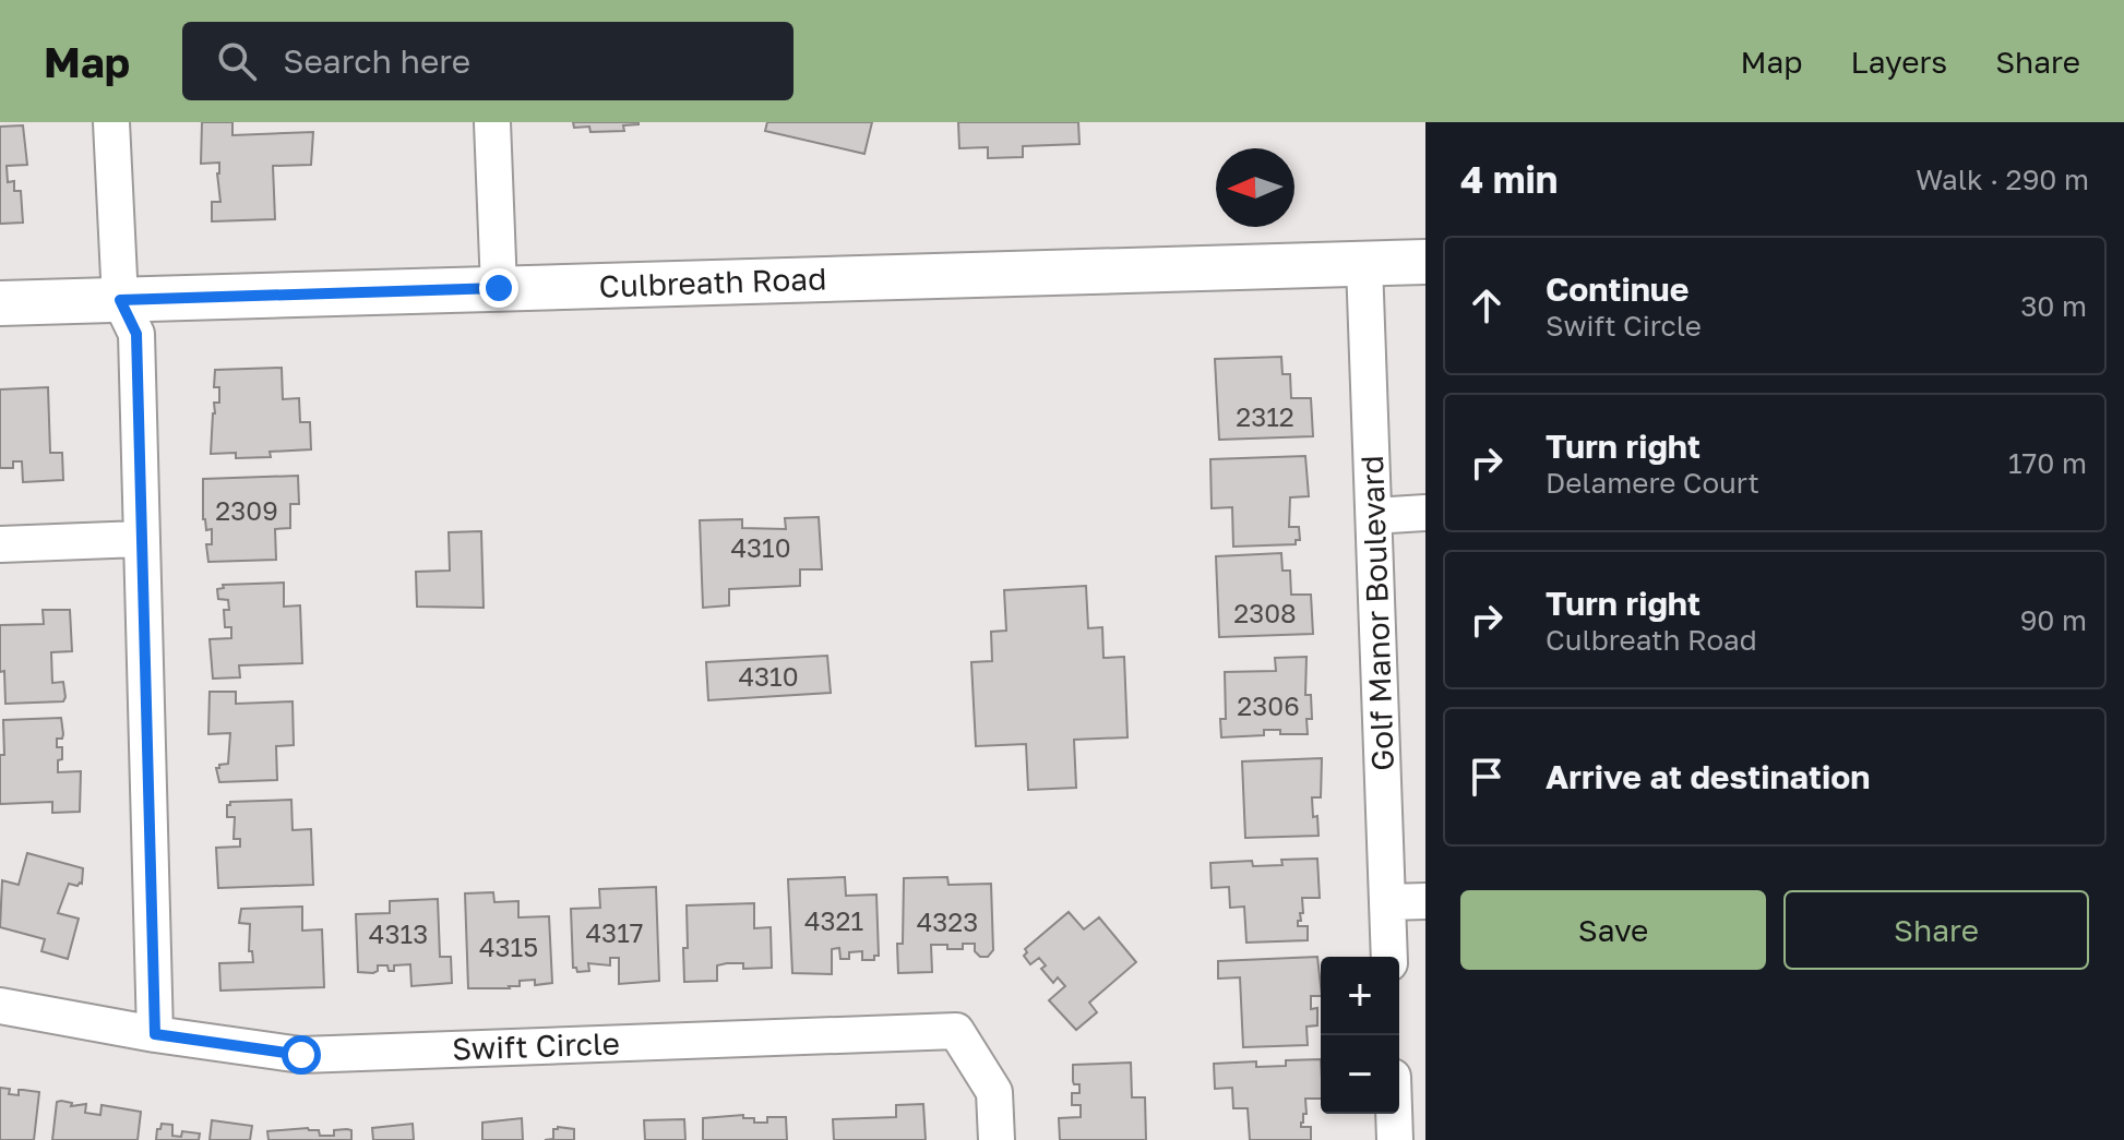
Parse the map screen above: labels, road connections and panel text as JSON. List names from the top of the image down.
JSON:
{
  "streets": {
    "street": ["Culbreath Road", "Golf Manor Boulevard", "Swift Circle"]
  },
  "crossings": [
    ["Culbreath Road", "Golf Manor Boulevard"]
  ],
  "house_numbers": [
    "2312",
    "2309",
    "4310",
    "2308",
    "4310",
    "2306",
    "4321",
    "4323",
    "4317",
    "4313",
    "4315"
  ],
  "north": "left",
  "page": {
    "header": "Map",
    "search": "Search here",
    "nav": ["Map", "Layers", "Share"],
    "heading": ["4 min", "Walk · 290 m"],
    "list": [
      ["Continue", "Swift Circle", "30 m"],
      ["Turn right", "Delamere Court", "170 m"],
      ["Turn right", "Culbreath Road", "90 m"],
      "Arrive at destination"
    ],
    "buttons": ["Save", "Share"],
    "map_buttons": ["+", "−"]
  }
}
